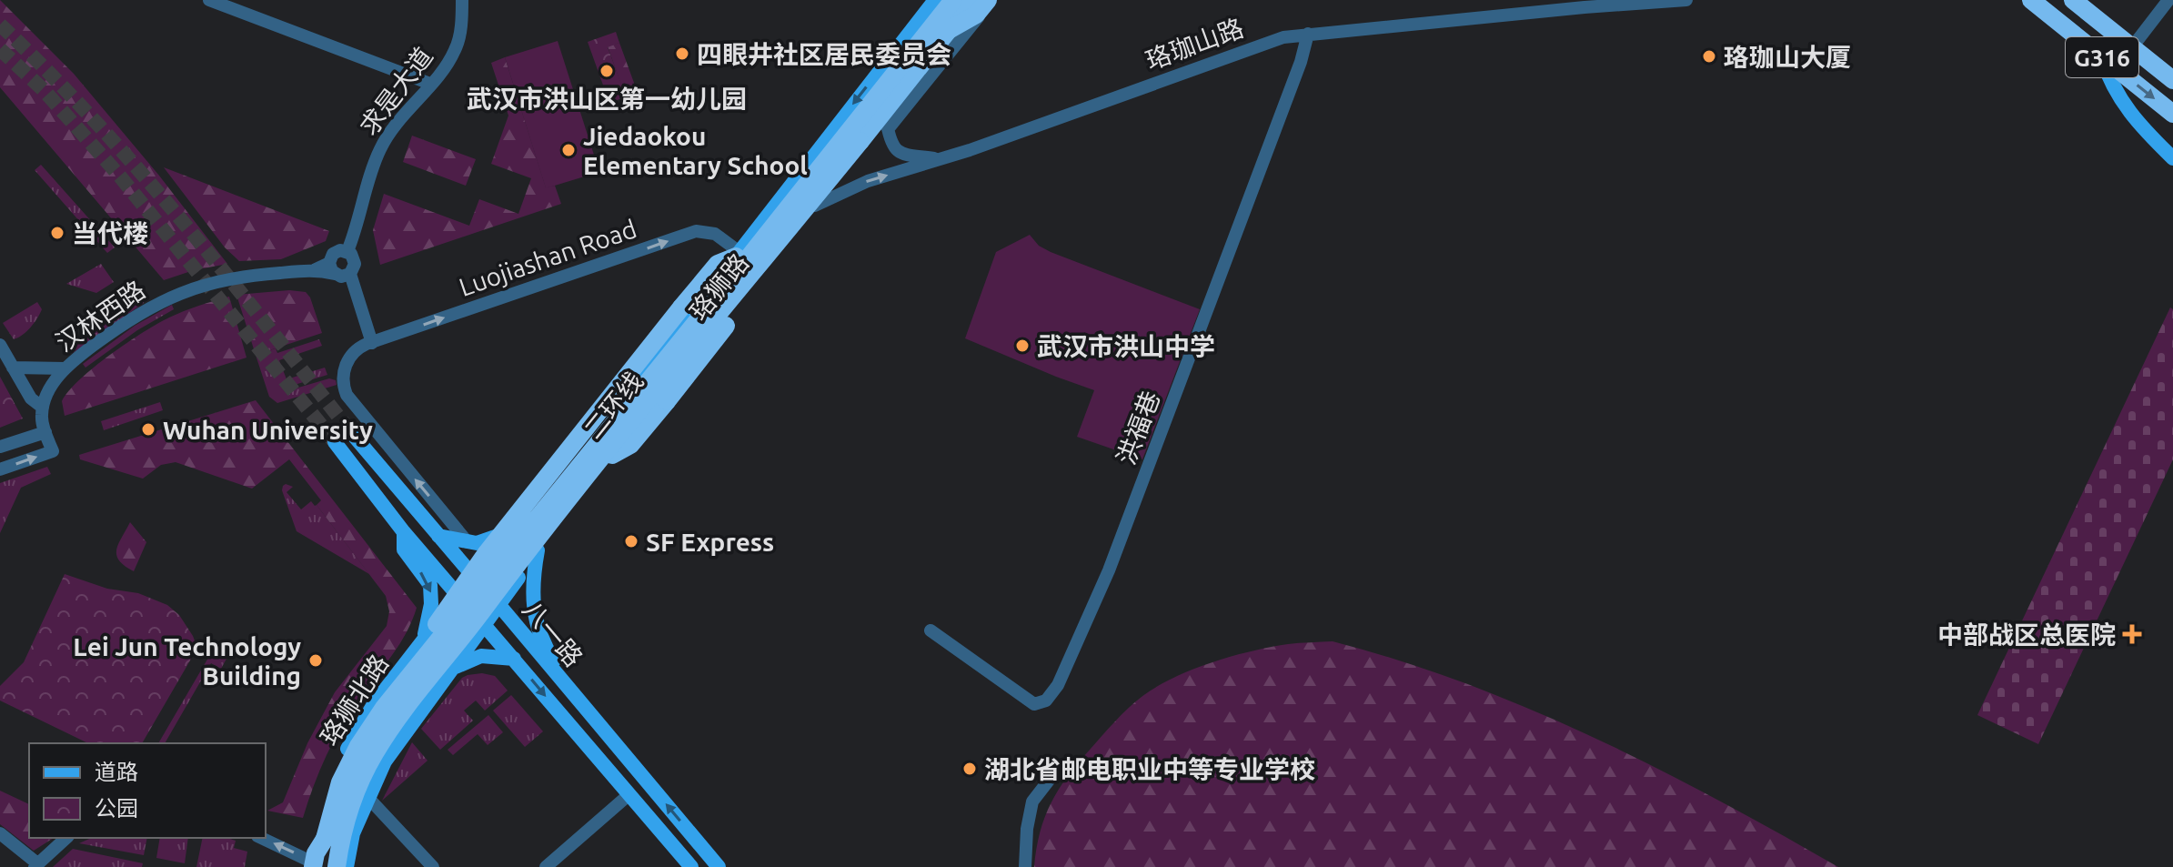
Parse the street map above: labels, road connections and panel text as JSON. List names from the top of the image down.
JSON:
{
  "streets": {
    "highway": ["G316", "二环线"],
    "main road": ["珞狮路", "八一路", "珞狮北路"],
    "street": [
      "珞珈山路",
      "求是大道",
      "Luojiashan Road",
      "汉林西路",
      "洪福巷"
    ]
  },
  "crossings": [
    ["珞珈山路", "珞狮路"],
    ["珞珈山路", "洪福巷"],
    ["求是大道", "汉林西路"],
    ["Luojiashan Road", "珞狮路"],
    ["珞狮路", "二环线"],
    ["珞狮路", "八一路"],
    ["珞狮路", "珞狮北路"],
    ["二环线", "珞狮北路"],
    ["八一路", "珞狮北路"]
  ],
  "one_way": ["Luojiashan Road"],
  "places": {
    "other": [
      "四眼井社区居民委员会",
      "珞珈山大厦",
      "武汉市洪山区第一幼儿园",
      "Jiedaokou Elementary School",
      "当代楼",
      "武汉市洪山中学",
      "Wuhan University",
      "SF Express",
      "Lei Jun Technology Building",
      "湖北省邮电职业中等专业学校"
    ],
    "health": ["中部战区总医院"]
  },
  "legend": ["道路", "公园"]
}
